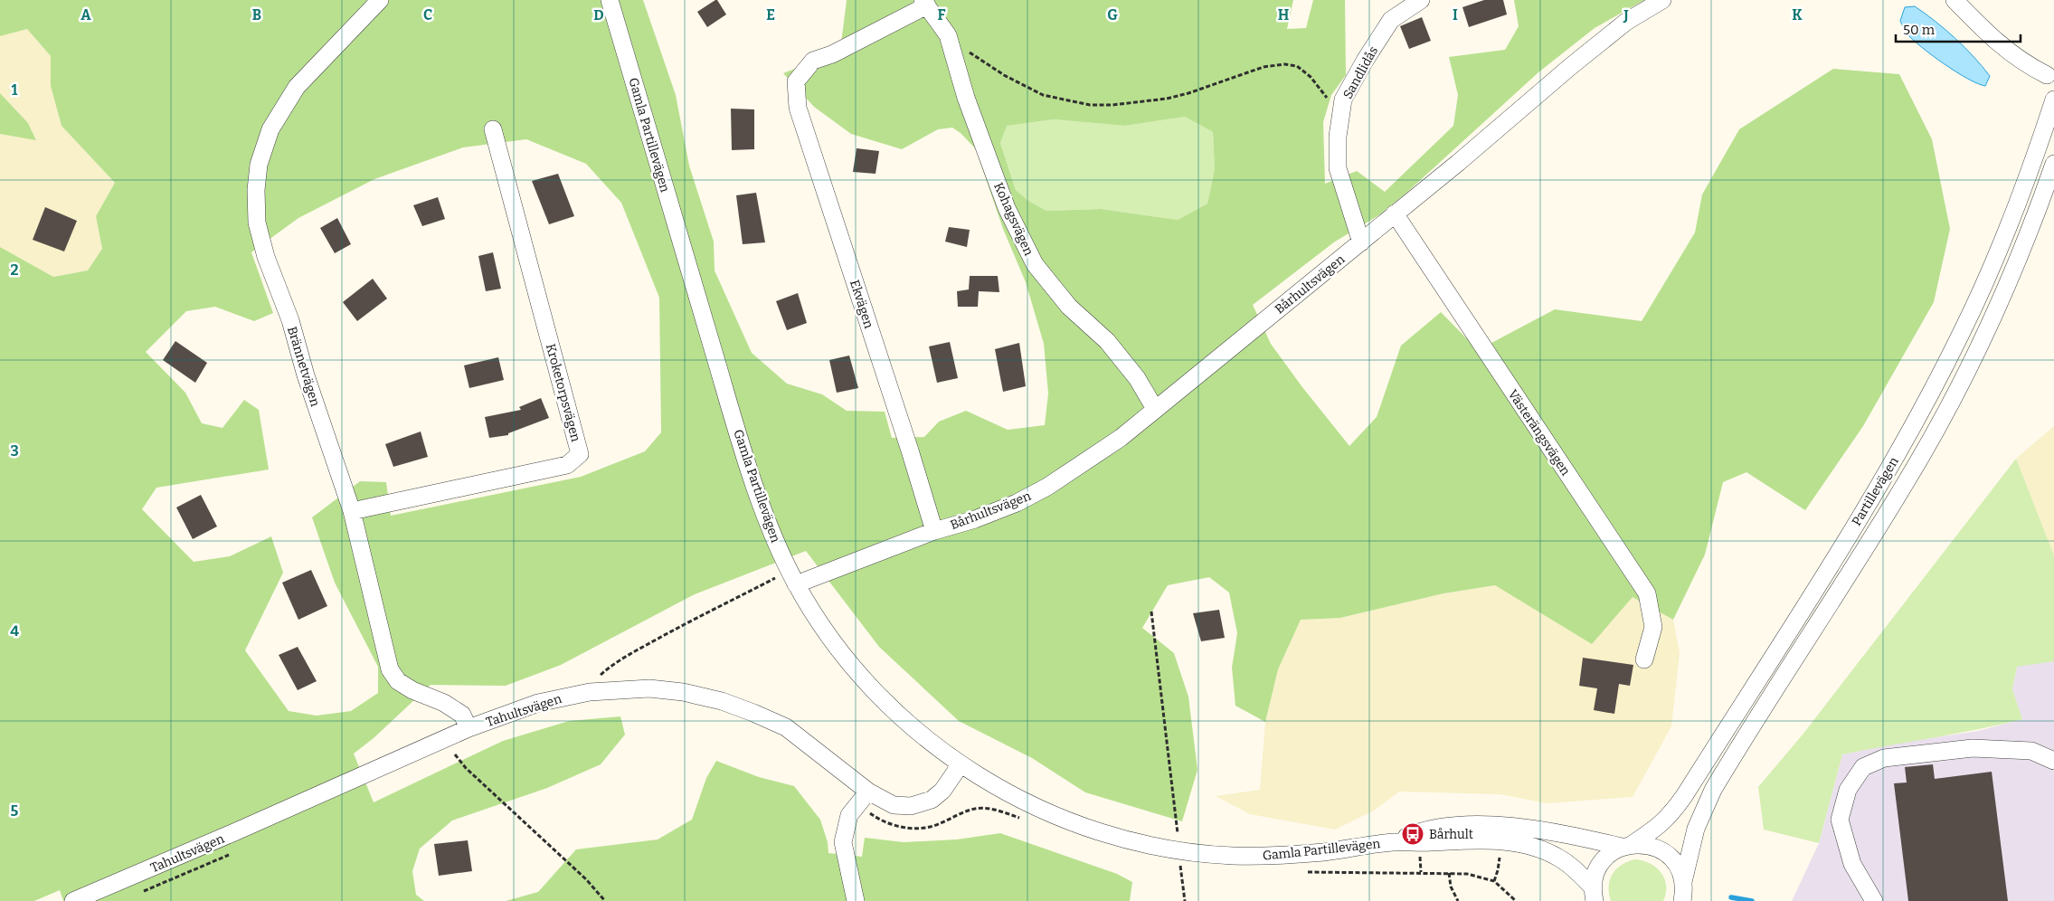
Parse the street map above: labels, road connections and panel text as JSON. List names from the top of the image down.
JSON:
{
  "streets": {
    "street": [
      "Sandlidås",
      "Gamla Partillevägen",
      "Kohagsvägen",
      "Bårhultsvägen",
      "Ekvägen",
      "Brännetvägen",
      "Kroketorpsvägen",
      "Västerängsvägen",
      "Partillevägen",
      "Tahultsvägen"
    ]
  },
  "crossings": [
    ["Sandlidås", "Bårhultsvägen"],
    ["Gamla Partillevägen", "Partillevägen"],
    ["Gamla Partillevägen", "Tahultsvägen"],
    ["Kohagsvägen", "Bårhultsvägen"],
    ["Kohagsvägen", "Ekvägen"],
    ["Bårhultsvägen", "Ekvägen"],
    ["Bårhultsvägen", "Västerängsvägen"],
    ["Brännetvägen", "Kroketorpsvägen"],
    ["Brännetvägen", "Tahultsvägen"]
  ],
  "places": {
    "bus stop": ["Bårhult"]
  },
  "scale_bar": "50 m",
  "grid": {
    "columns": [
      "A",
      "B",
      "C",
      "D",
      "E",
      "F",
      "G",
      "H",
      "I",
      "J",
      "K"
    ],
    "rows": [
      "1",
      "2",
      "3",
      "4",
      "5"
    ]
  }
}
